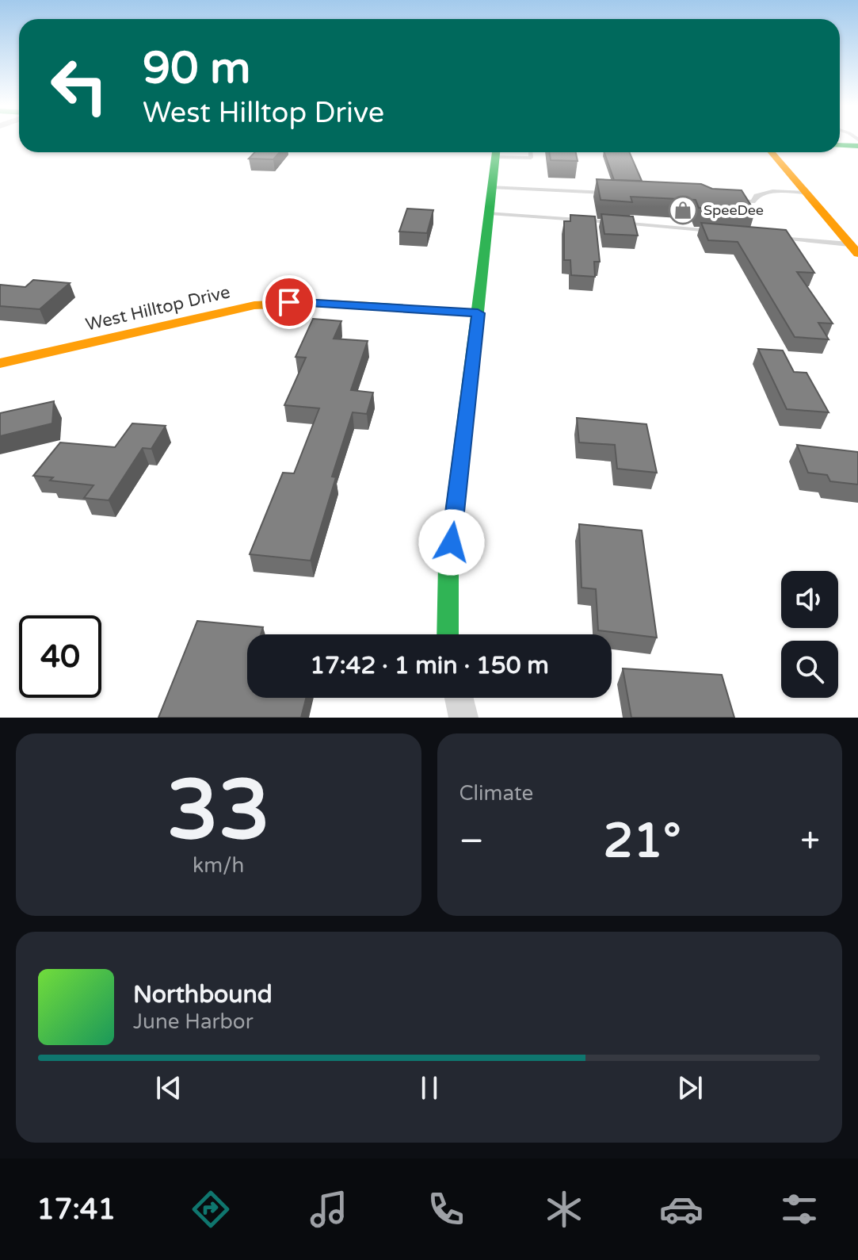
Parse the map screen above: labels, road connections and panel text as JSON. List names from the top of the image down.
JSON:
{
  "streets": {
    "street": ["West Hilltop Drive"]
  },
  "places": {
    "shop": ["SpeeDee"]
  },
  "page": {
    "turn": ["90 m", "West Hilltop Drive"],
    "limit": "40",
    "trip": "17:42 · 1 min · 150 m",
    "tile": [
      ["33", "km/h"],
      "Climate"
    ],
    "heat": ["−", "21°", "+"],
    "song": ["Northbound", "June Harbor"],
    "tabs": "17:41"
  }
}
